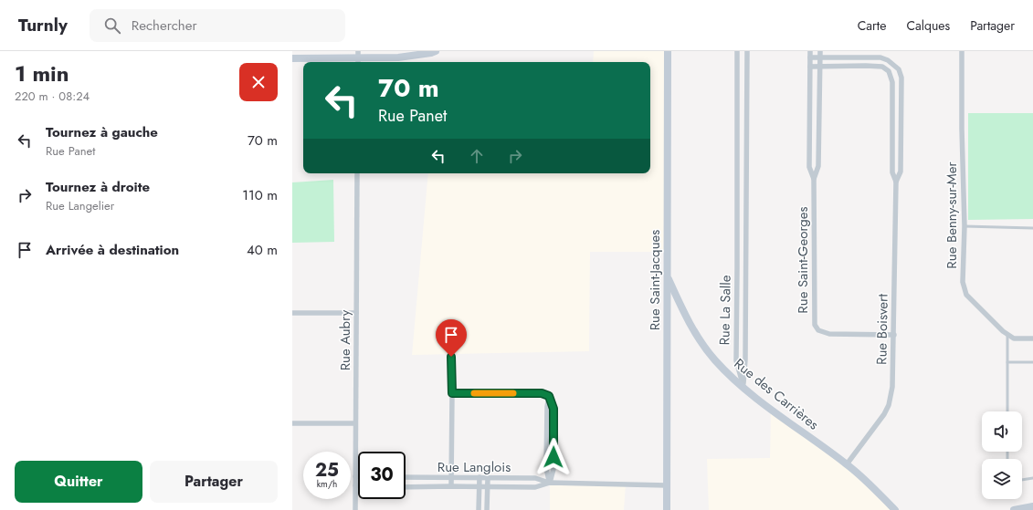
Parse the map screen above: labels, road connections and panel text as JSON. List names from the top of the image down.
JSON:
{
  "streets": {
    "main road": ["Rue Saint-Jacques", "Rue des Carrières"],
    "street": [
      "Rue Benny-sur-Mer",
      "Rue Saint-Georges",
      "Rue La Salle",
      "Rue Boisvert",
      "Rue Aubry",
      "Rue Langlois"
    ]
  },
  "crossings": [
    ["Rue Saint-Georges", "Rue Boisvert"],
    ["Rue Saint-Jacques", "Rue des Carrières"],
    ["Rue Saint-Jacques", "Rue Langlois"],
    ["Rue La Salle", "Rue des Carrières"],
    ["Rue Boisvert", "Rue des Carrières"]
  ],
  "page": {
    "header": "Turnly",
    "search": "Rechercher",
    "nav": ["Carte", "Calques", "Partager"],
    "heading": ["1 min", "220 m · 08:24"],
    "turn": ["70 m", "Rue Panet"],
    "list": [
      {
        "name": "Tournez à gauche",
        "note": "Rue Panet",
        "value": "70 m"
      },
      {
        "name": "Tournez à droite",
        "note": "Rue Langelier",
        "value": "110 m"
      },
      {
        "name": "Arrivée à destination",
        "value": "40 m"
      }
    ],
    "speed": "25 km/h",
    "limit": "30",
    "buttons": ["Quitter", "Partager"]
  }
}
